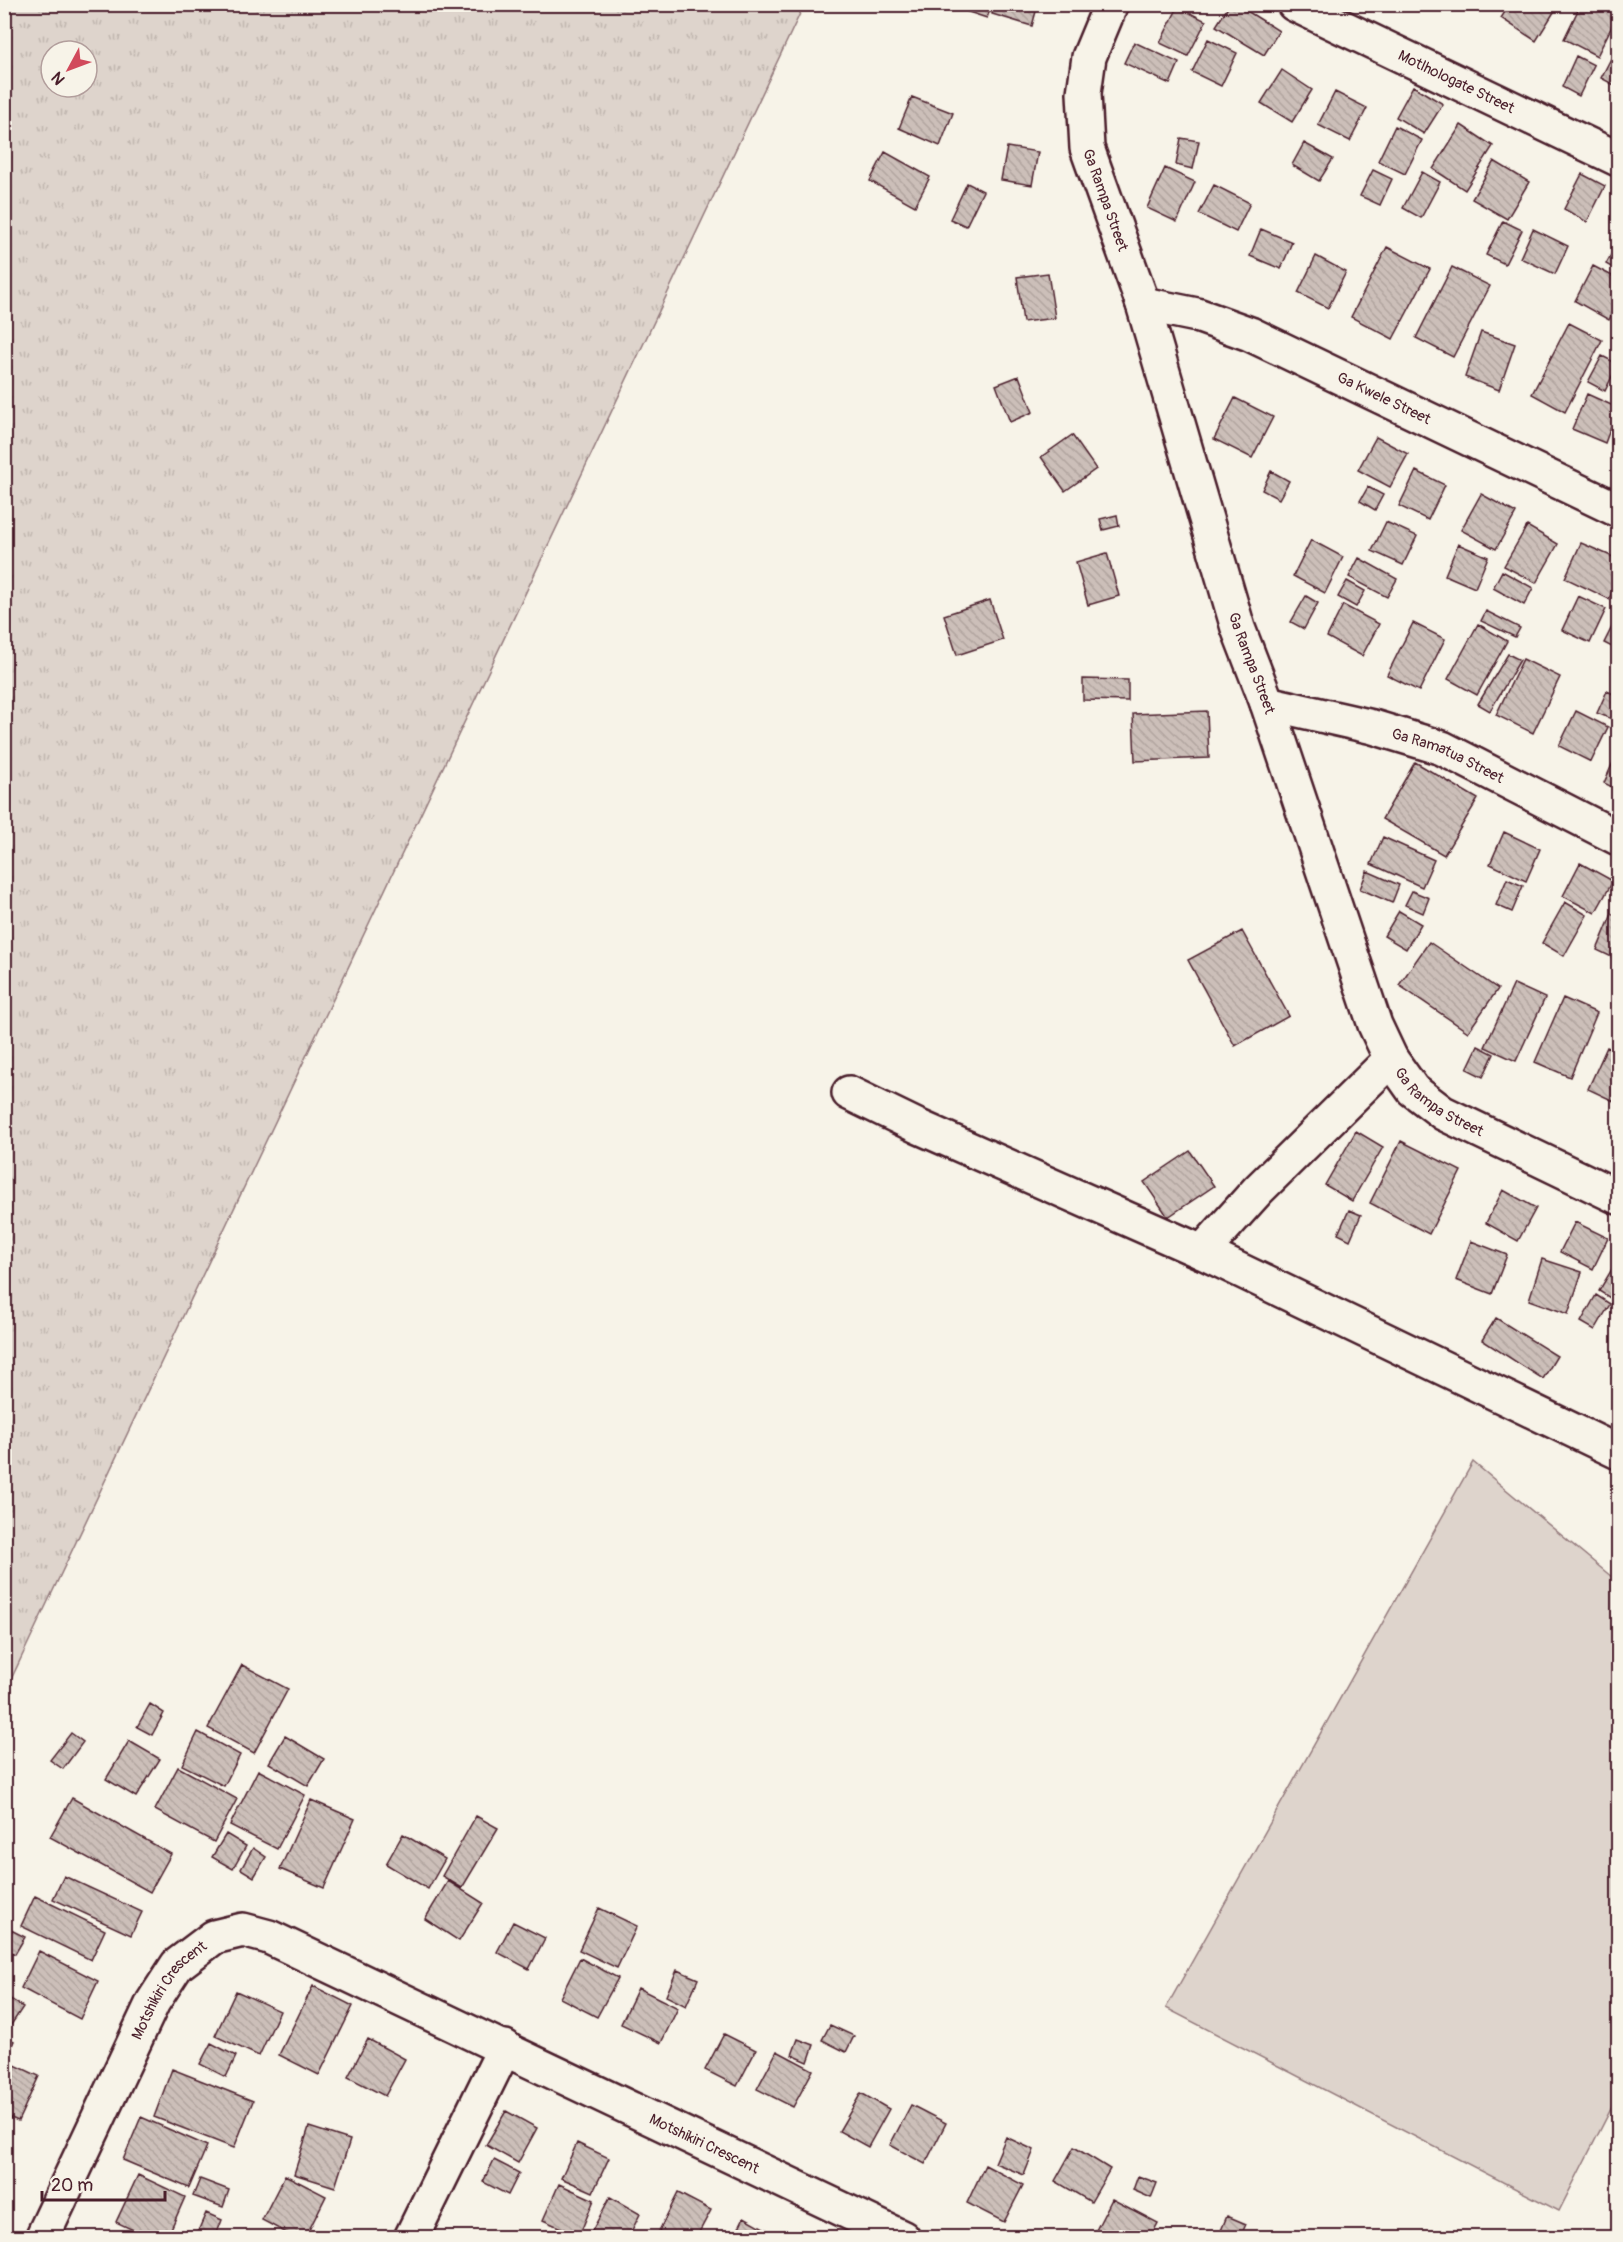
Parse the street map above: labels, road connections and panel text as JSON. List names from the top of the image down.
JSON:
{
  "streets": {
    "street": [
      "Motlhologate Street",
      "Ga Rampa Street",
      "Ga Kwele Street",
      "Ga Ramatua Street",
      "Motshikiri Crescent"
    ]
  },
  "crossings": [
    ["Ga Rampa Street", "Ga Kwele Street"],
    ["Ga Rampa Street", "Ga Ramatua Street"]
  ],
  "scale_bar": "20 m",
  "north": "bottom left"
}
